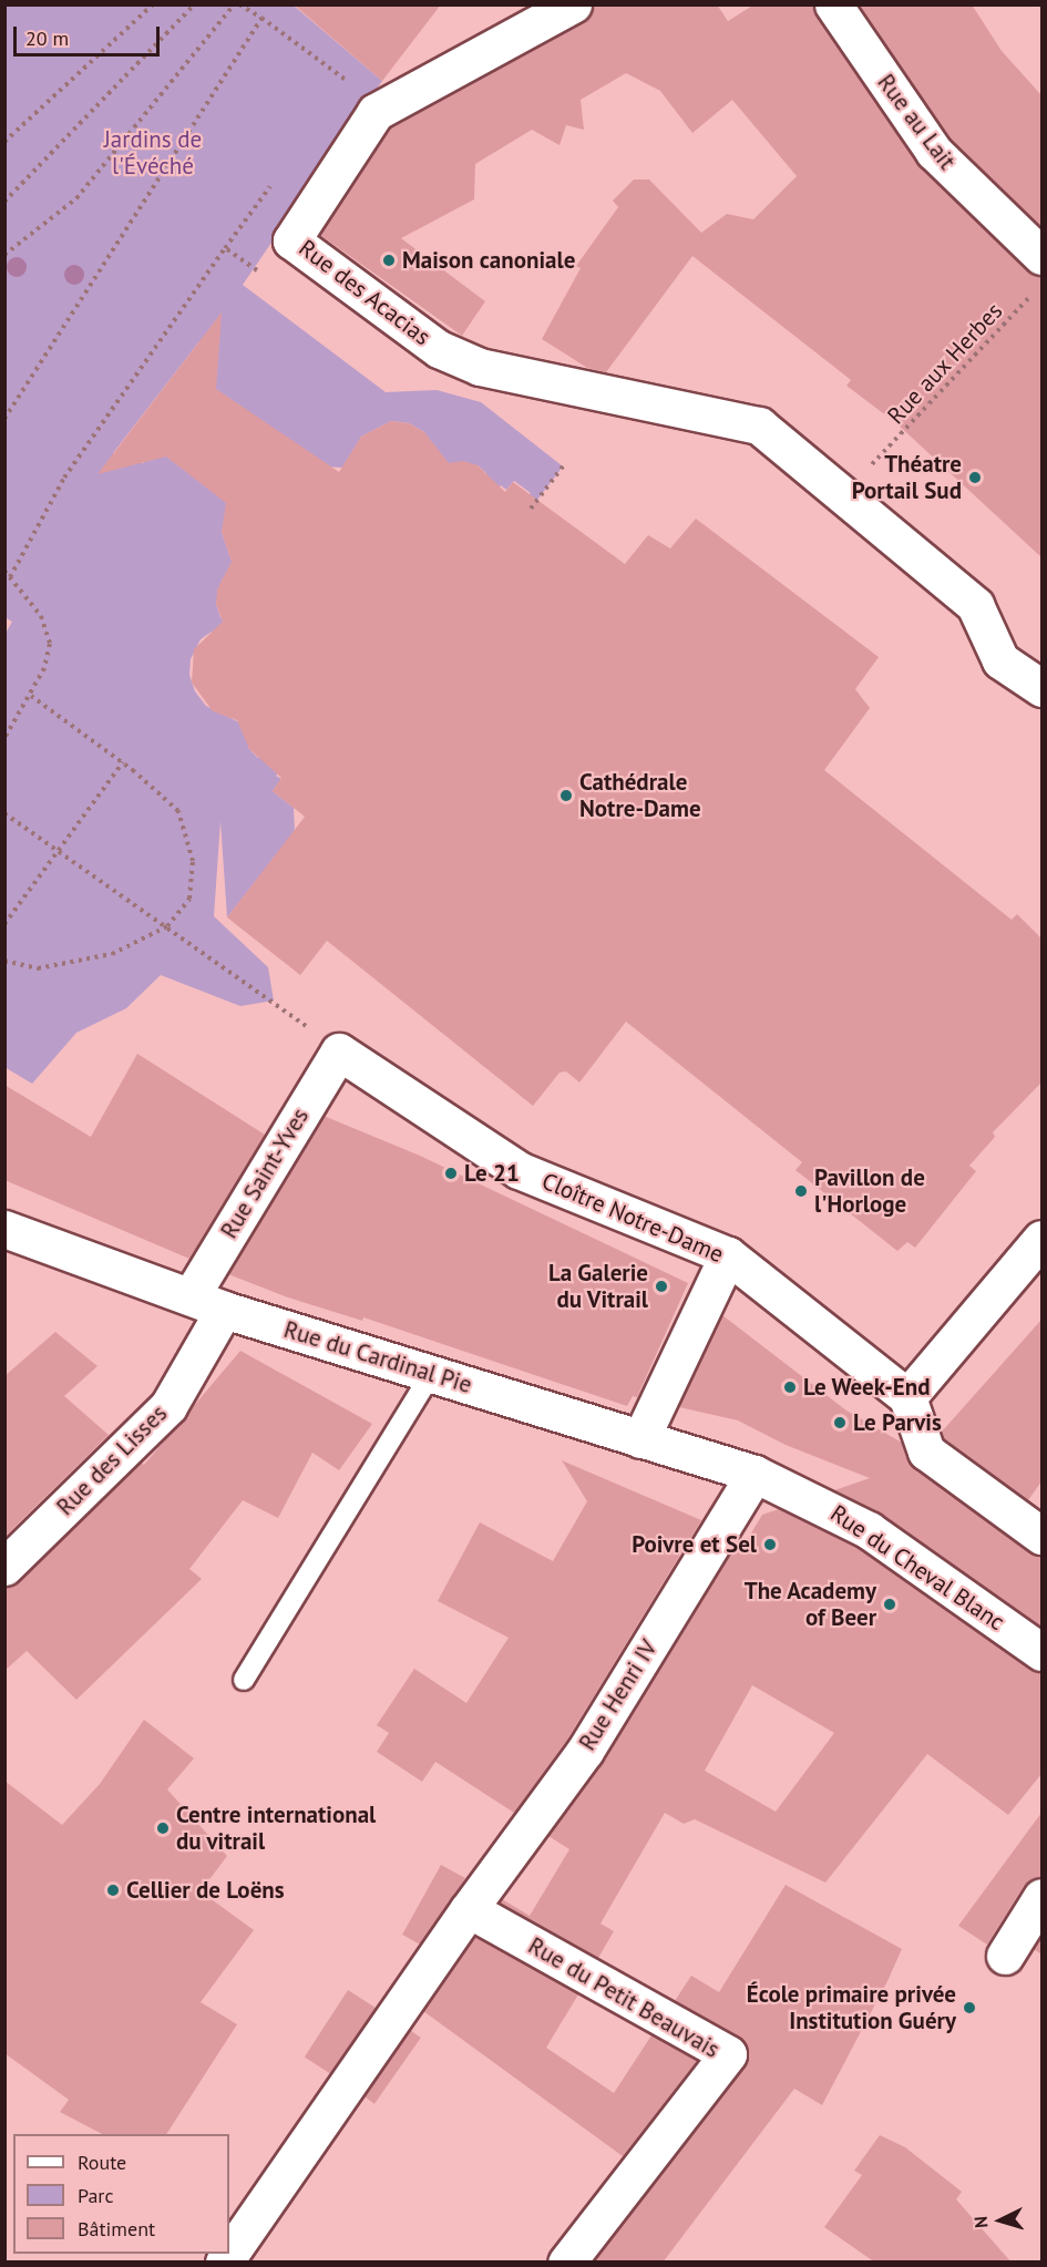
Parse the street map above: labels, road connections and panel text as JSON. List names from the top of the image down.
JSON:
{
  "streets": {
    "street": [
      "Rue au Lait",
      "Rue des Acacias",
      "Rue Saint-Yves",
      "Cloître Notre-Dame",
      "Rue du Cardinal Pie",
      "Rue des Lisses",
      "Rue du Cheval Blanc",
      "Rue Henri IV",
      "Rue du Petit Beauvais"
    ],
    "path": ["Rue aux Herbes"]
  },
  "crossings": [
    ["Rue des Acacias", "Rue aux Herbes"],
    ["Rue Saint-Yves", "Cloître Notre-Dame"],
    ["Rue Saint-Yves", "Rue du Cardinal Pie"],
    ["Rue du Cardinal Pie", "Rue des Lisses"],
    ["Rue du Cardinal Pie", "Rue du Cheval Blanc"],
    ["Rue du Cardinal Pie", "Rue Henri IV"],
    ["Rue du Cheval Blanc", "Rue Henri IV"],
    ["Rue Henri IV", "Rue du Petit Beauvais"]
  ],
  "parks": ["Jardins de l'Évéché"],
  "places": [
    "Maison canoniale",
    "Théatre Portail Sud",
    "Cathédrale Notre-Dame",
    "Le 21",
    "Pavillon de l'Horloge",
    "La Galerie du Vitrail",
    "Le Week-End",
    "Le Parvis",
    "Poivre et Sel",
    "The Academy of Beer",
    "Centre international du vitrail",
    "Cellier de Loëns",
    "École primaire privée Institution Guéry"
  ],
  "legend": ["Route", "Parc", "Bâtiment"],
  "scale_bar": "20 m",
  "north": "left"
}
